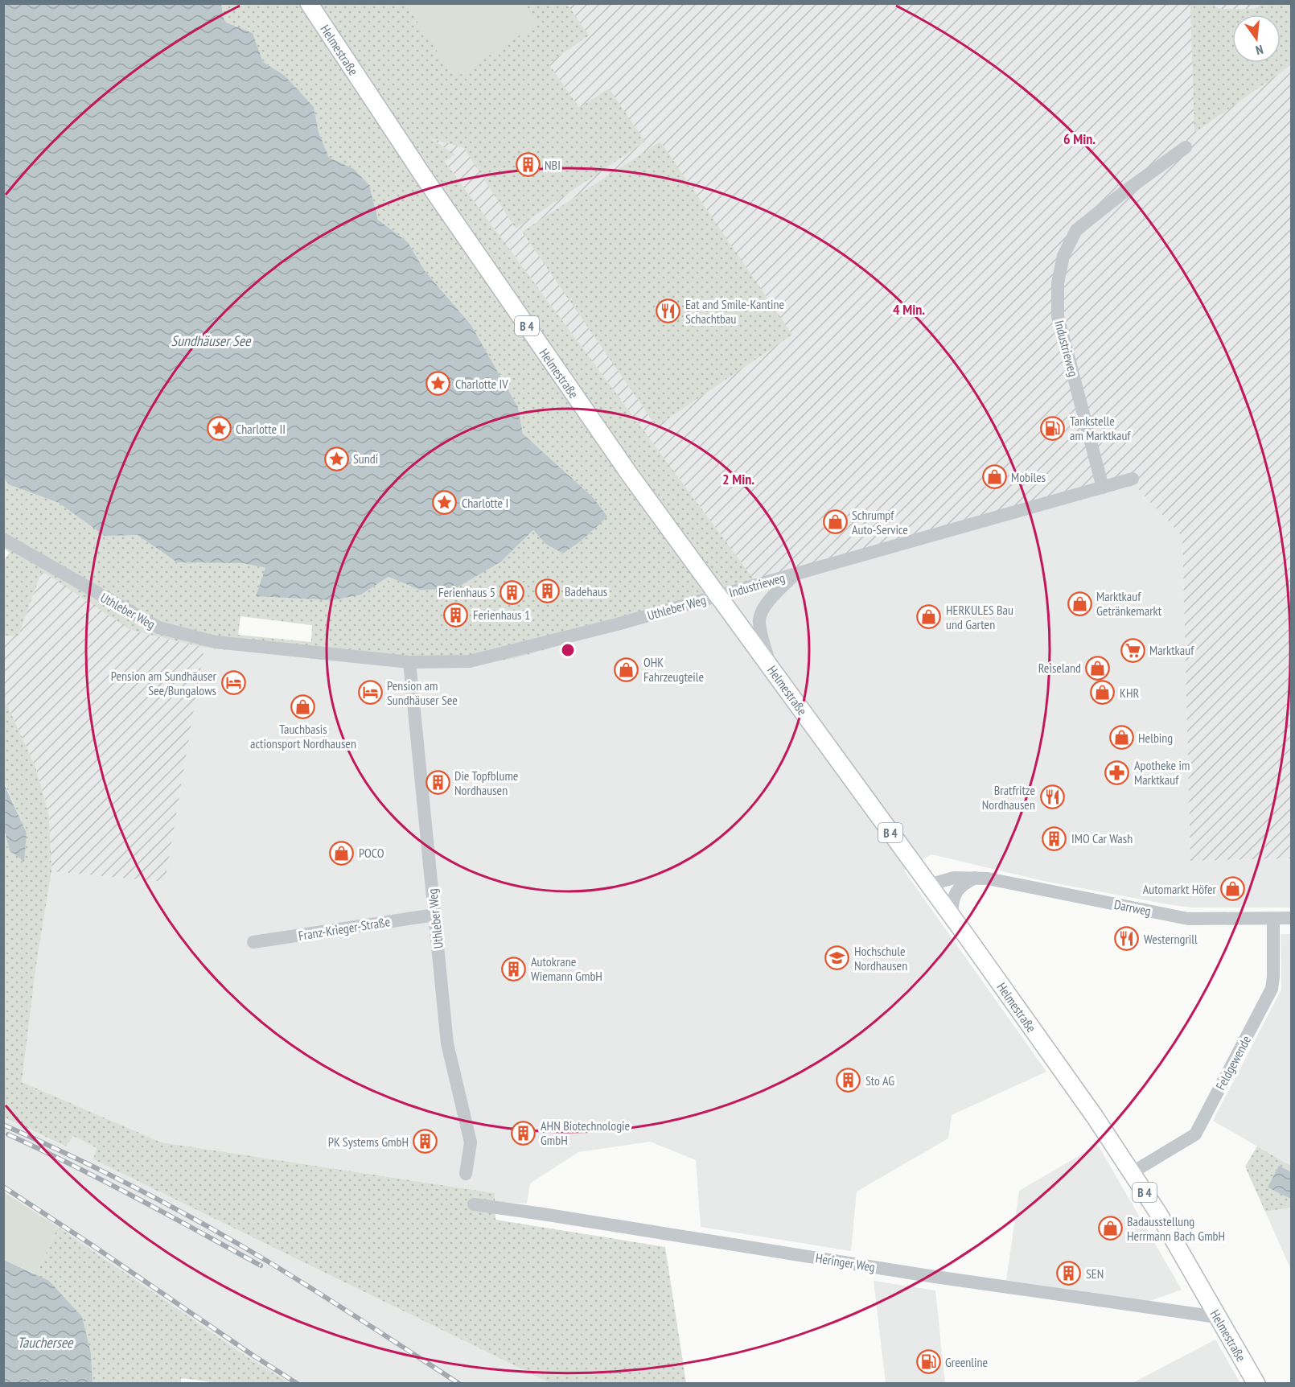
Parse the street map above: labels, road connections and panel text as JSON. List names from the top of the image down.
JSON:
{
  "streets": {
    "main road": ["Helmestraße", "B 4"],
    "street": [
      "Industrieweg",
      "Uthleber Weg",
      "Darrweg",
      "Franz-Krieger-Straße",
      "Feldgewende",
      "Heringer Weg"
    ]
  },
  "crossings": [
    ["Helmestraße", "Industrieweg"],
    ["Helmestraße", "Uthleber Weg"],
    ["Helmestraße", "Darrweg"],
    ["Helmestraße", "Feldgewende"],
    ["Helmestraße", "Heringer Weg"],
    ["Industrieweg", "Uthleber Weg"],
    ["Uthleber Weg", "Franz-Krieger-Straße"],
    ["Darrweg", "Feldgewende"]
  ],
  "water": ["Sundhäuser See", "Tauchersee"],
  "places": {
    "building": [
      "NBI",
      "Badehaus",
      "Ferienhaus 5",
      "Ferienhaus 1",
      "Die Topfblume Nordhausen",
      "IMO Car Wash",
      "Autokrane Wiemann GmbH",
      "Sto AG",
      "AHN Biotechnologie GmbH",
      "PK Systems GmbH",
      "SEN"
    ],
    "restaurant": ["Eat and Smile-Kantine Schachtbau", "Bratfritze Nordhausen", "Westerngrill"],
    "place": [
      "Charlotte IV",
      "Charlotte II",
      "Sundi",
      "Charlotte I"
    ],
    "fuel station": ["Tankstelle am Marktkauf", "Greenline"],
    "shop": [
      "Mobiles",
      "Schrumpf Auto-Service",
      "Marktkauf Getränkemarkt",
      "HERKULES Bau und Garten",
      "Reiseland",
      "OHK Fahrzeugteile",
      "KHR",
      "Tauchbasis actionsport Nordhausen",
      "Helbing",
      "POCO",
      "Automarkt Höfer",
      "Badausstellung Herrmann Bach GmbH"
    ],
    "supermarket": ["Marktkauf"],
    "hotel": ["Pension am Sundhäuser See/Bungalows", "Pension am Sundhäuser See"],
    "pharmacy": ["Apotheke im Marktkauf"],
    "school or university": ["Hochschule Nordhausen"]
  },
  "north": "bottom",
  "rings": ["6 Min.", "4 Min.", "2 Min."]
}
